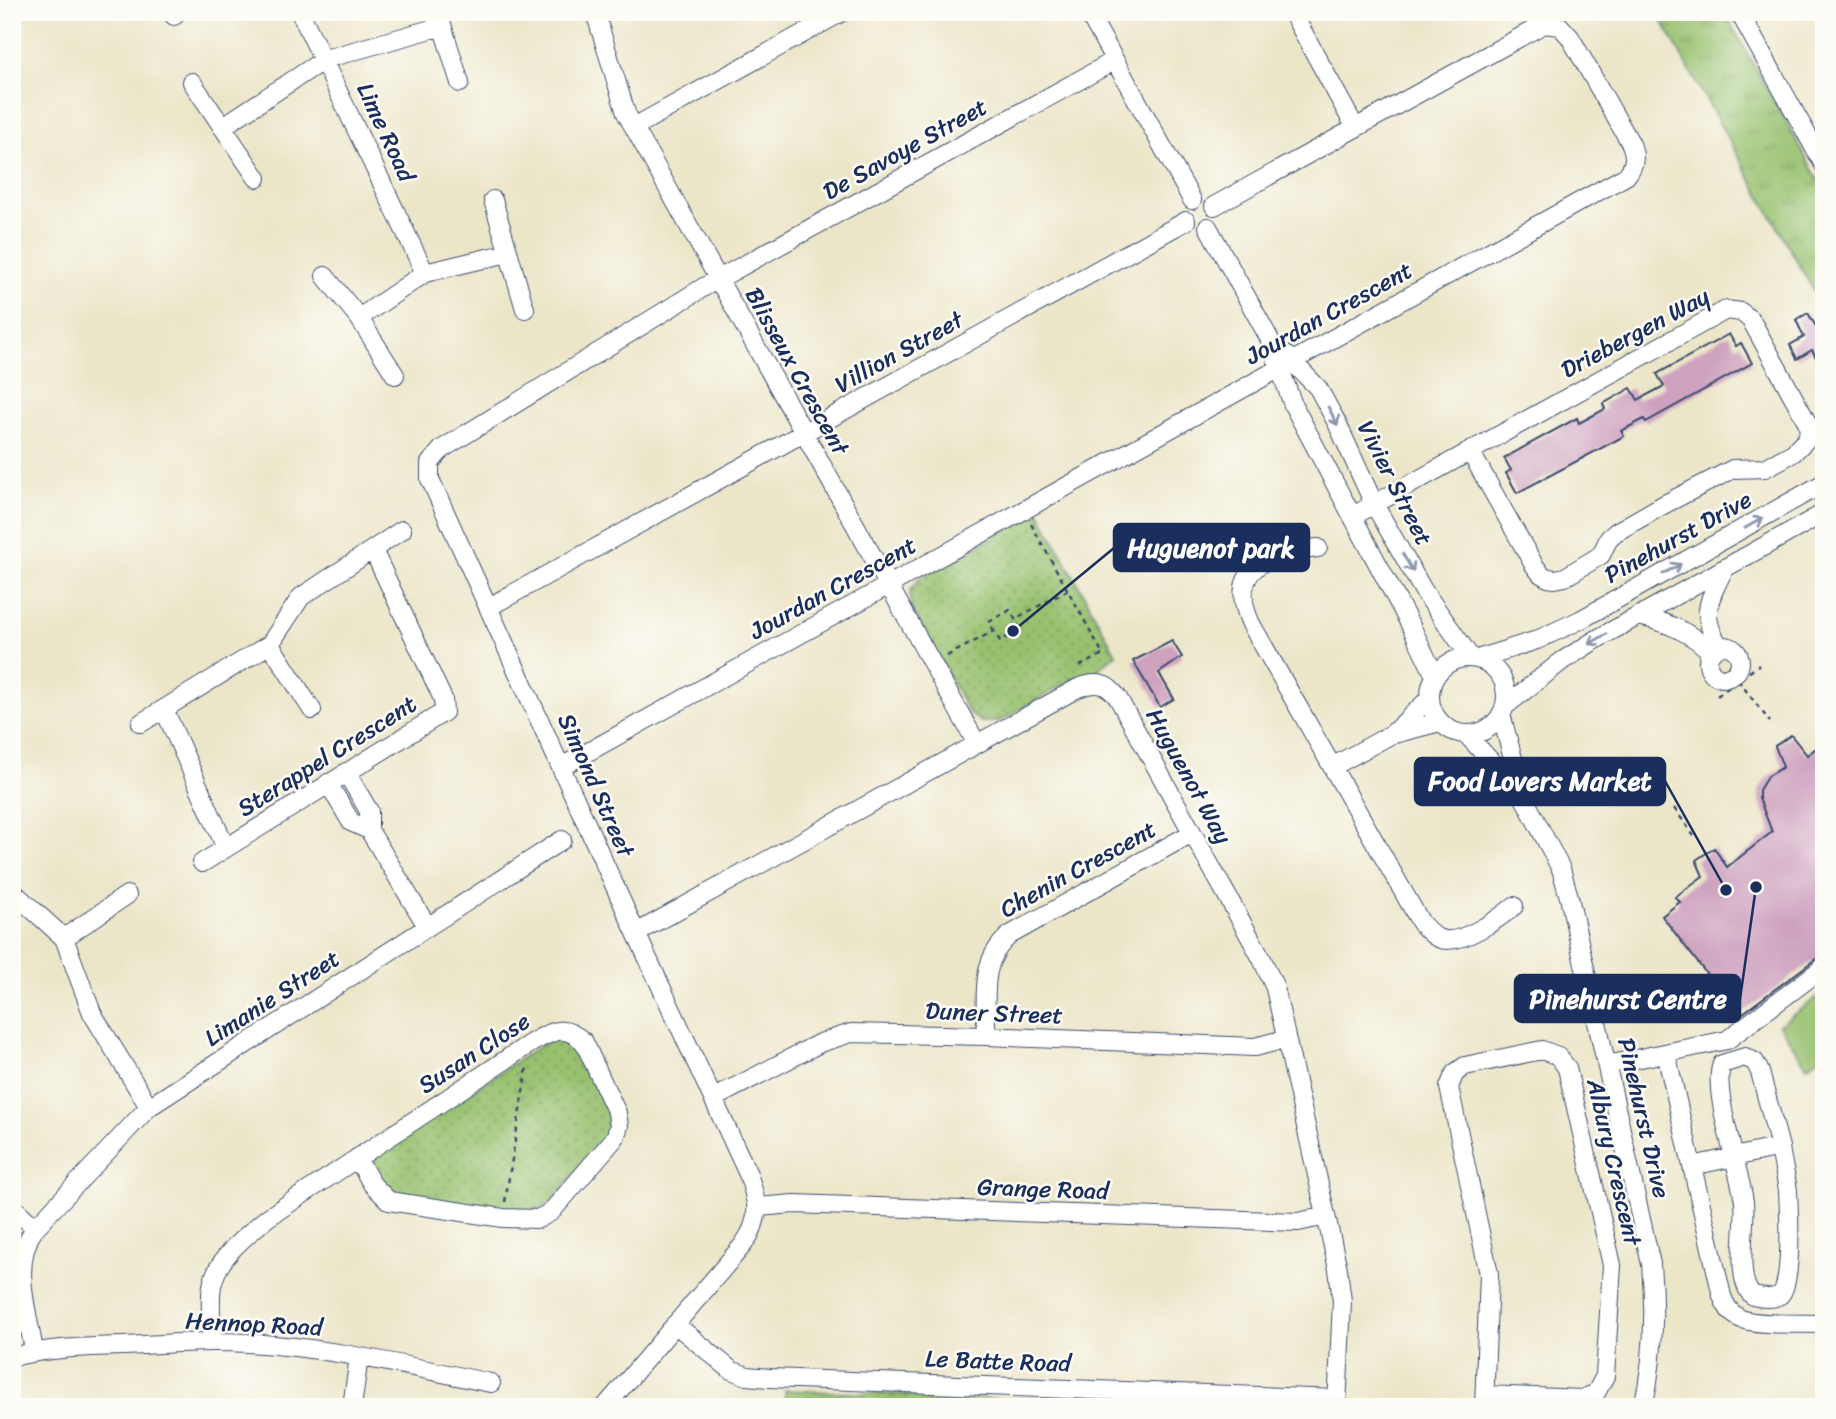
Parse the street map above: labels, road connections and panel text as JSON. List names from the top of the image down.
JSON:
{
  "streets": {
    "street": [
      "Lime Road",
      "De Savoye Street",
      "Jourdan Crescent",
      "Driebergen Way",
      "Villion Street",
      "Blisseux Crescent",
      "Vivier Street",
      "Pinehurst Drive",
      "Sterappel Crescent",
      "Huguenot Way",
      "Simond Street",
      "Chenin Crescent",
      "Limanie Street",
      "Duner Street",
      "Susan Close",
      "Albury Crescent",
      "Grange Road",
      "Hennop Road",
      "Le Batte Road"
    ]
  },
  "crossings": [
    ["De Savoye Street", "Blisseux Crescent"],
    ["De Savoye Street", "Simond Street"],
    ["Jourdan Crescent", "Villion Street"],
    ["Jourdan Crescent", "Blisseux Crescent"],
    ["Jourdan Crescent", "Vivier Street"],
    ["Jourdan Crescent", "Simond Street"],
    ["Driebergen Way", "Vivier Street"],
    ["Villion Street", "Blisseux Crescent"],
    ["Villion Street", "Vivier Street"],
    ["Villion Street", "Simond Street"],
    ["Blisseux Crescent", "Simond Street"],
    ["Vivier Street", "Pinehurst Drive"],
    ["Huguenot Way", "Chenin Crescent"],
    ["Huguenot Way", "Duner Street"],
    ["Huguenot Way", "Grange Road"],
    ["Huguenot Way", "Le Batte Road"],
    ["Simond Street", "Duner Street"],
    ["Simond Street", "Grange Road"],
    ["Chenin Crescent", "Duner Street"],
    ["Limanie Street", "Hennop Road"],
    ["Susan Close", "Hennop Road"]
  ],
  "places": ["Huguenot park", "Pinehurst Centre", "Food Lovers Market"]
}
